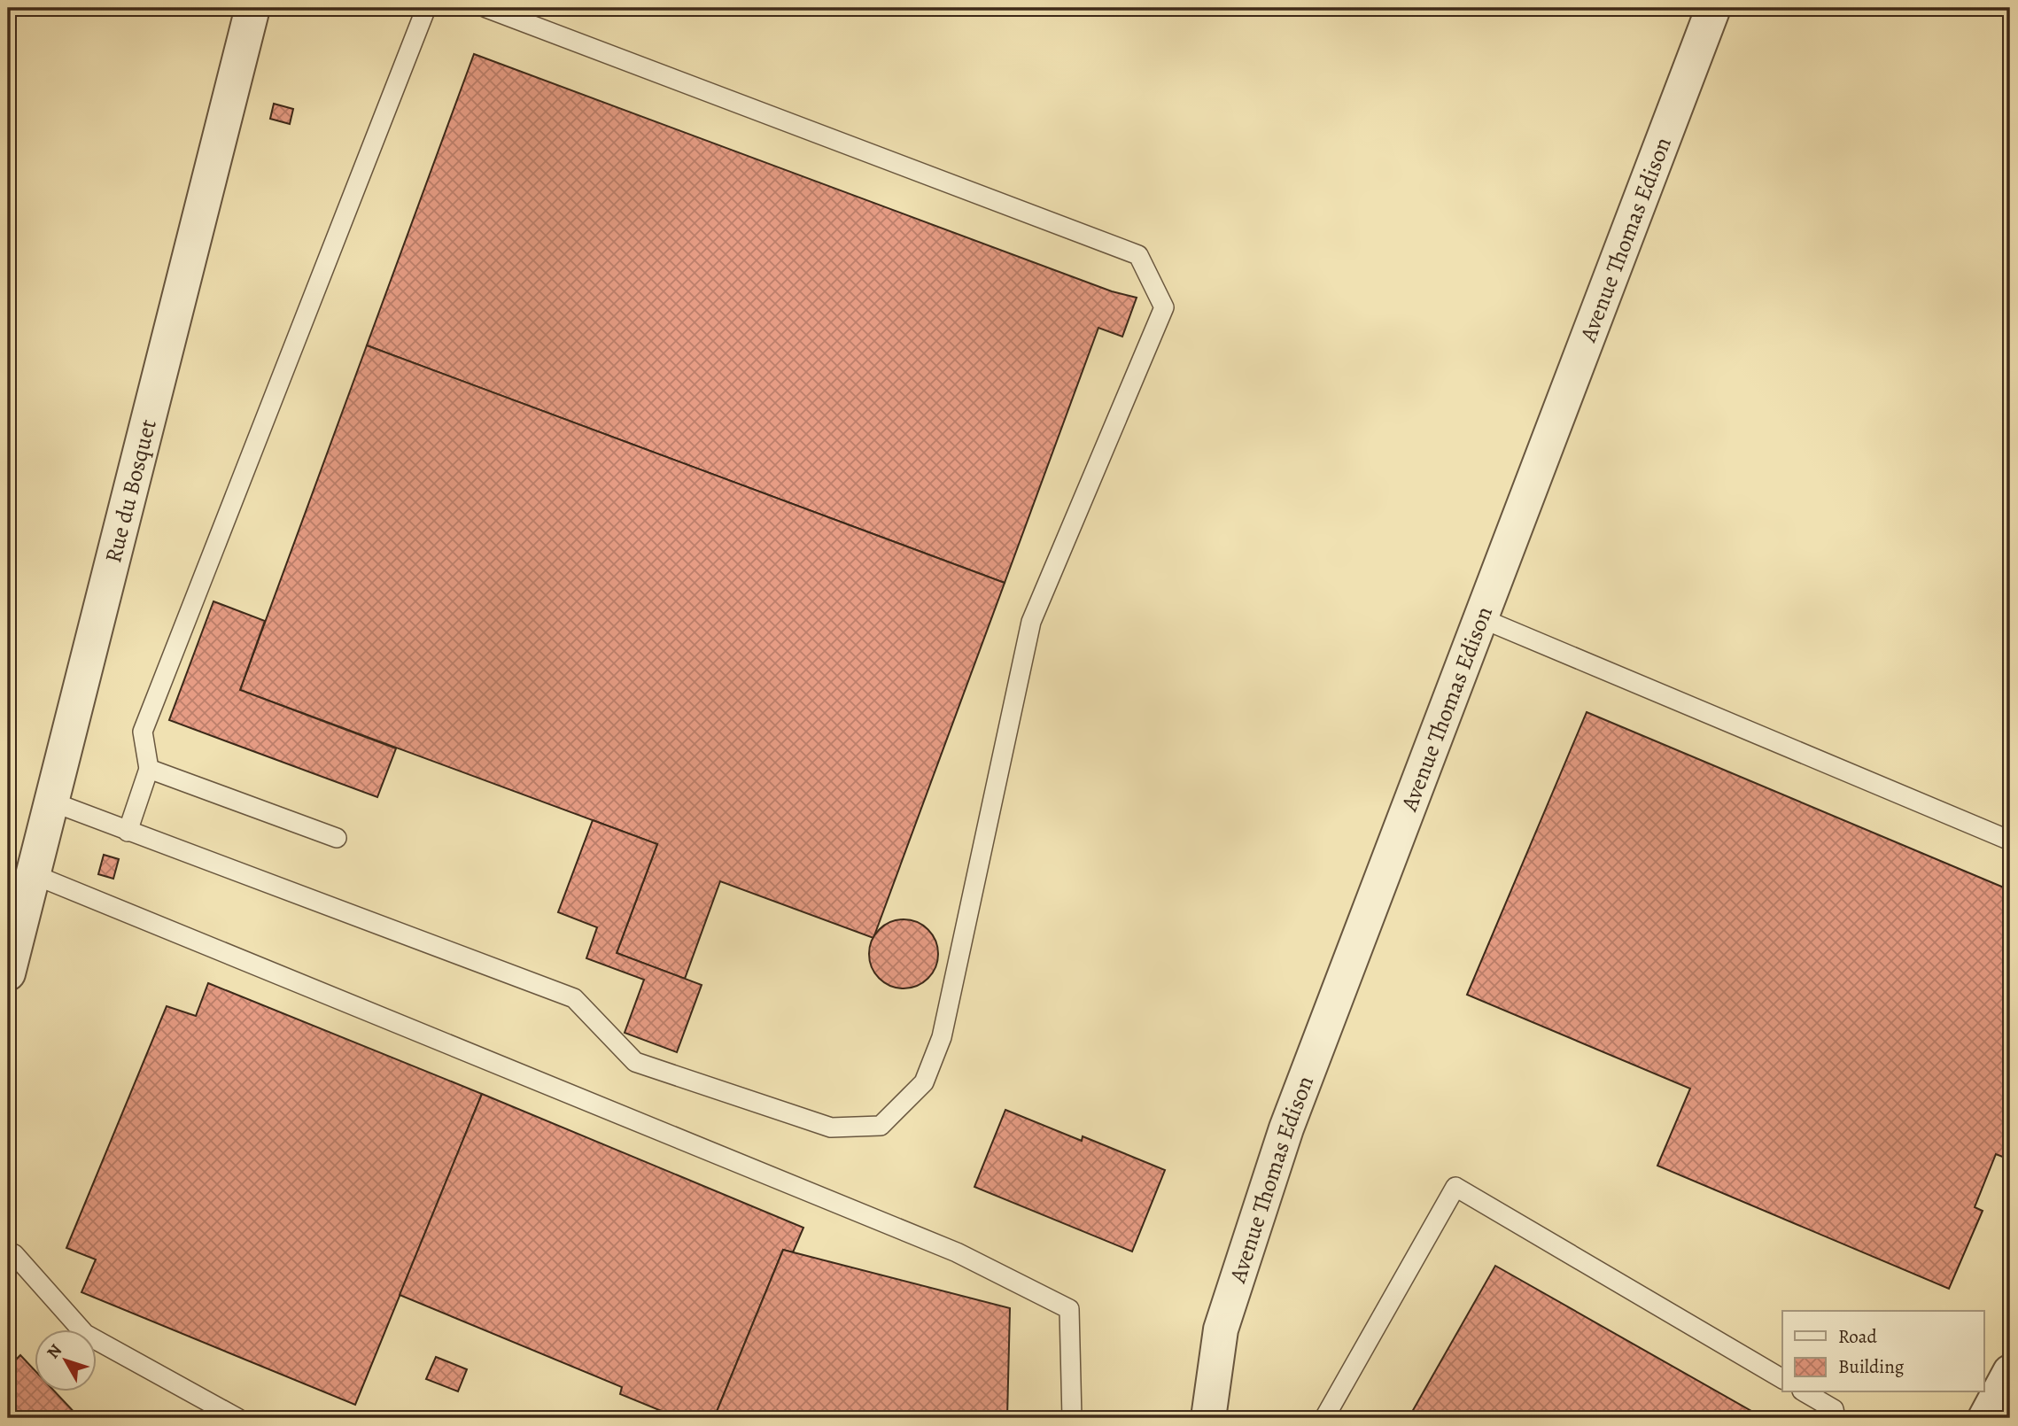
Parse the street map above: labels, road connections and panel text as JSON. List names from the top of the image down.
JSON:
{
  "streets": {
    "street": ["Avenue Thomas Edison", "Rue du Bosquet"]
  },
  "legend": ["Road", "Building"],
  "north": "top left"
}
